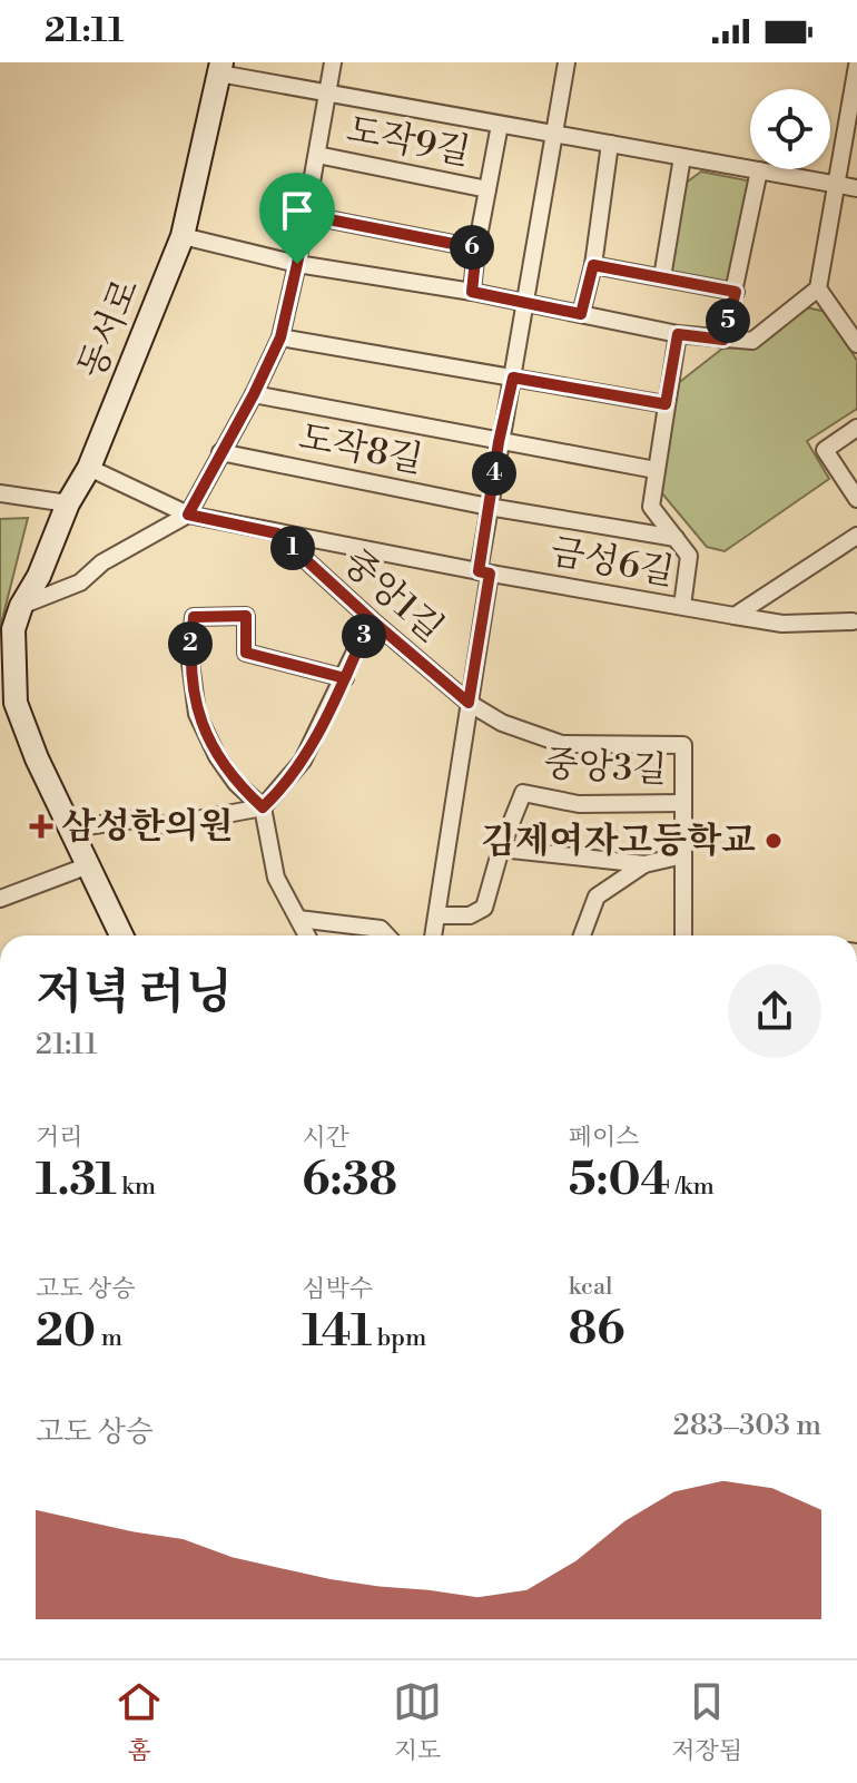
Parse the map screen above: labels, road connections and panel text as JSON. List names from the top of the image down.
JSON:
{
  "streets": {
    "main road": ["동서로"],
    "street": [
      "도작9길",
      "도작8길",
      "금성6길",
      "중앙1길",
      "중앙3길"
    ]
  },
  "crossings": [
    ["도작9길", "동서로"],
    ["도작9길", "도작8길"],
    ["도작9길", "금성6길"],
    ["동서로", "금성6길"],
    ["금성6길", "중앙1길"],
    ["중앙1길", "중앙3길"]
  ],
  "places": {
    "health": ["삼성한의원"],
    "other": ["김제여자고등학교"]
  },
  "page": {
    "status": "21:11",
    "pins": [
      "6",
      "5",
      "4",
      "1",
      "3",
      "2"
    ],
    "heading": ["저녁 러닝", "21:11"],
    "stats": [
      ["거리", "1.31 km"],
      ["시간", "6:38"],
      ["페이스", "5:04 /km"],
      ["고도 상승", "20 m"],
      ["심박수", "141 bpm"],
      ["kcal", "86"]
    ],
    "chart": ["고도 상승", "283–303 m"],
    "tabs": ["홈", "지도", "저장됨"]
  }
}
